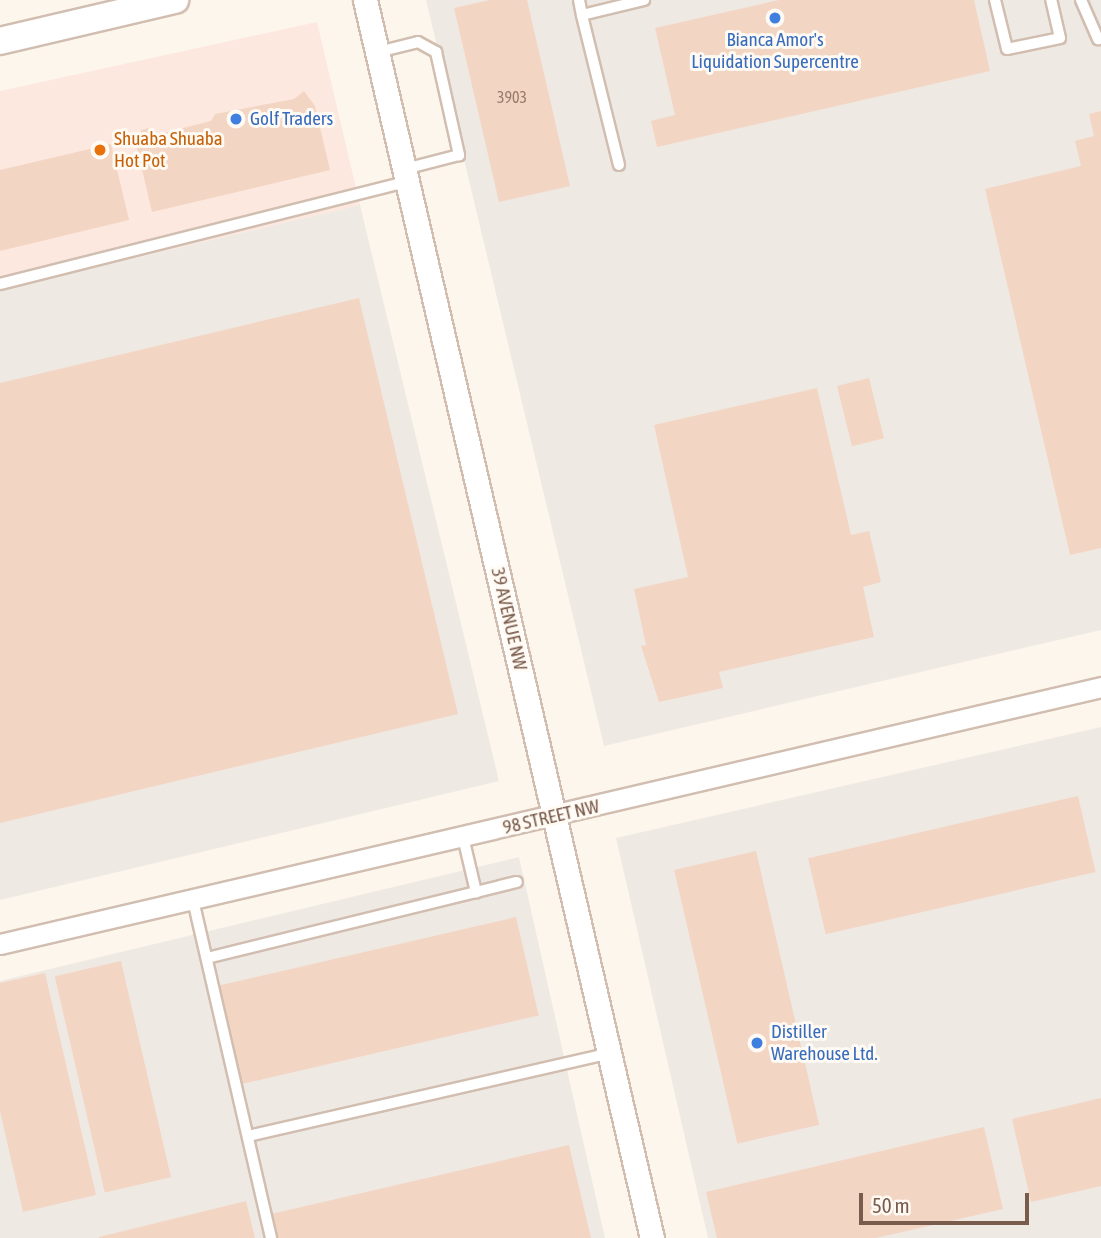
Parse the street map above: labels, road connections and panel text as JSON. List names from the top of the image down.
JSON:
{
  "streets": {
    "street": ["39 AVENUE NW", "98 STREET NW"]
  },
  "crossings": [
    ["39 AVENUE NW", "98 STREET NW"]
  ],
  "places": [
    "Bianca Amor's Liquidation Supercentre",
    "Golf Traders",
    "Shuaba Shuaba Hot Pot",
    "Distiller Warehouse Ltd."
  ],
  "house_numbers": ["3903"],
  "scale_bar": "50 m"
}
